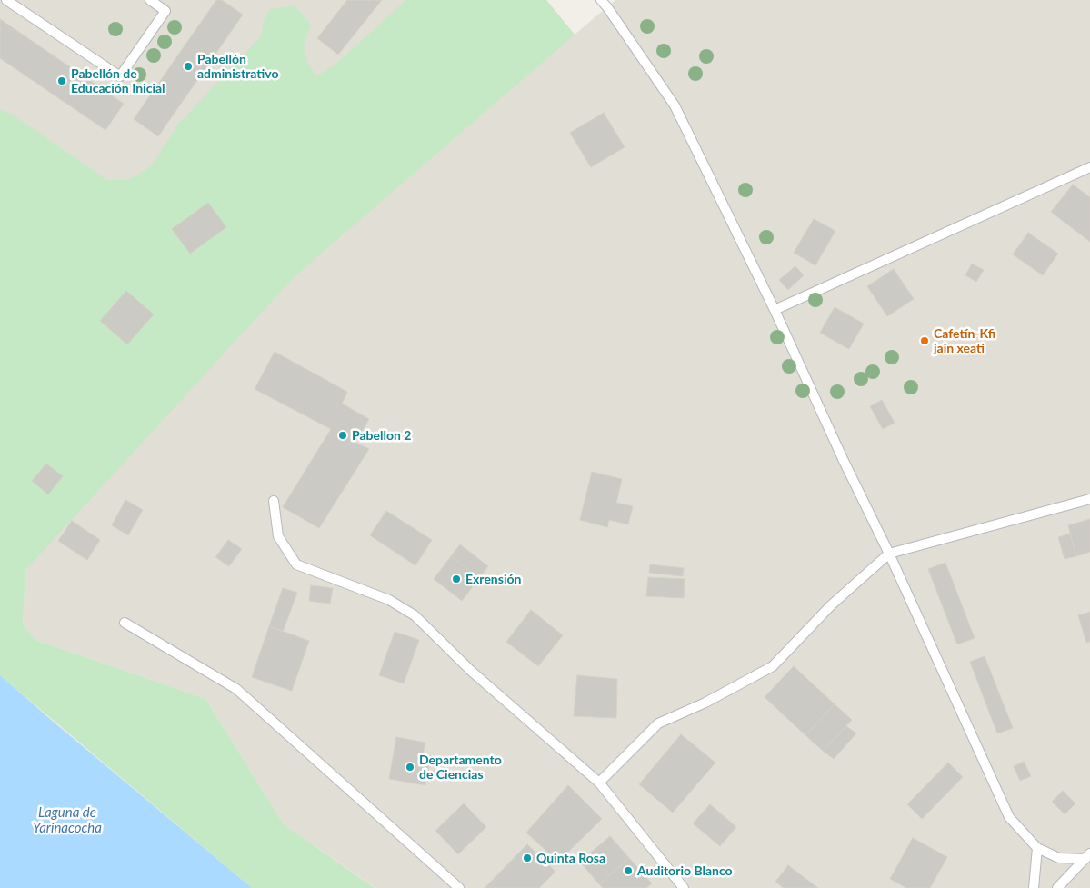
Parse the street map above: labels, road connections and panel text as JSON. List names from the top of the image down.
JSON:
{
  "water": ["Laguna de Yarinacocha"],
  "places": [
    "Pabellón administrativo",
    "Pabellón de Educación Inicial",
    "Cafetín-Kfi jain xeati",
    "Pabellon 2",
    "Exrensión",
    "Departamento de Ciencias",
    "Quinta Rosa",
    "Auditorio Blanco"
  ]
}
